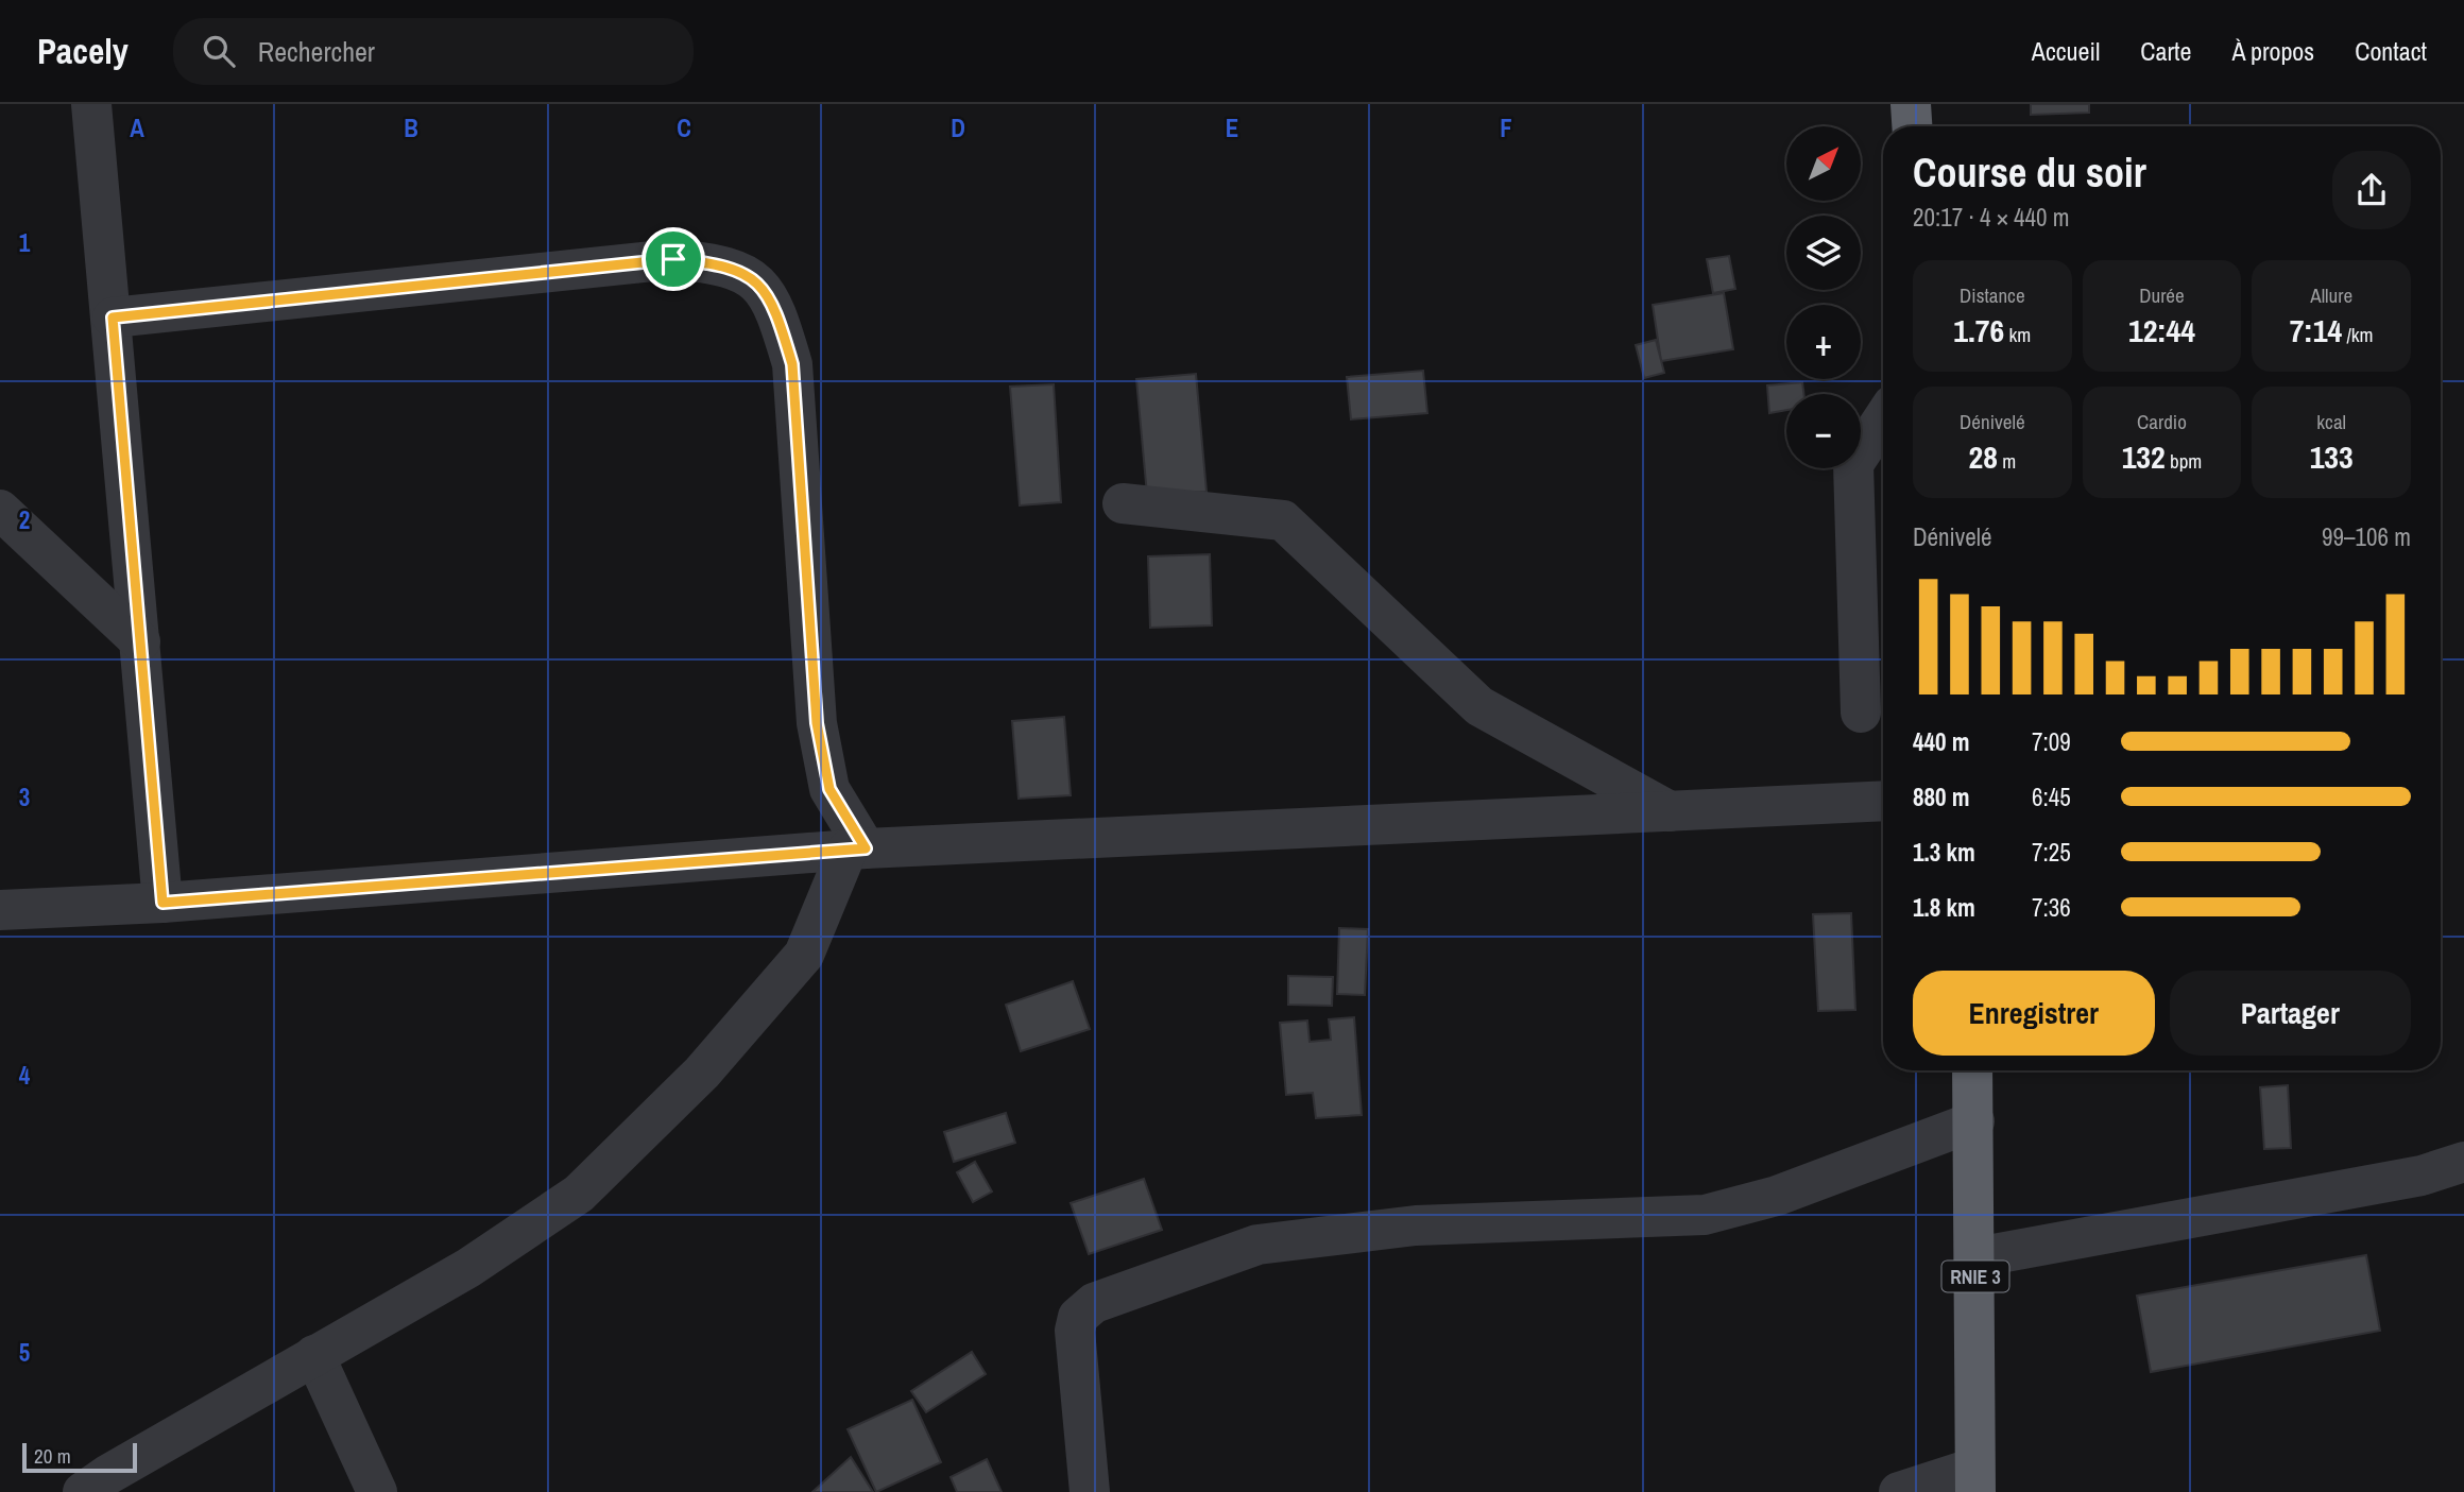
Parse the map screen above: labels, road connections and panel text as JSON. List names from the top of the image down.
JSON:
{
  "streets": {
    "highway": ["RNIE 3"]
  },
  "scale_bar": "20 m",
  "north": "top right",
  "page": {
    "header": "Pacely",
    "search": "Rechercher",
    "nav": [
      "Accueil",
      "Carte",
      "À propos",
      "Contact"
    ],
    "map_buttons": ["+", "−"],
    "heading": ["Course du soir", "20:17 · 4 × 440 m"],
    "stats": [
      ["Distance", "1.76 km"],
      ["Durée", "12:44"],
      ["Allure", "7:14 /km"],
      ["Dénivelé", "28 m"],
      ["Cardio", "132 bpm"],
      ["kcal", "133"]
    ],
    "chart": ["Dénivelé", "99–106 m"],
    "list": [
      {
        "name": "440 m",
        "note": "7:09"
      },
      {
        "name": "880 m",
        "note": "6:45"
      },
      {
        "name": "1.3 km",
        "note": "7:25"
      },
      {
        "name": "1.8 km",
        "note": "7:36"
      }
    ],
    "buttons": ["Enregistrer", "Partager"],
    "scale": "20 m"
  },
  "grid": {
    "columns": [
      "A",
      "B",
      "C",
      "D",
      "E",
      "F"
    ],
    "rows": [
      "1",
      "2",
      "3",
      "4",
      "5"
    ]
  }
}
